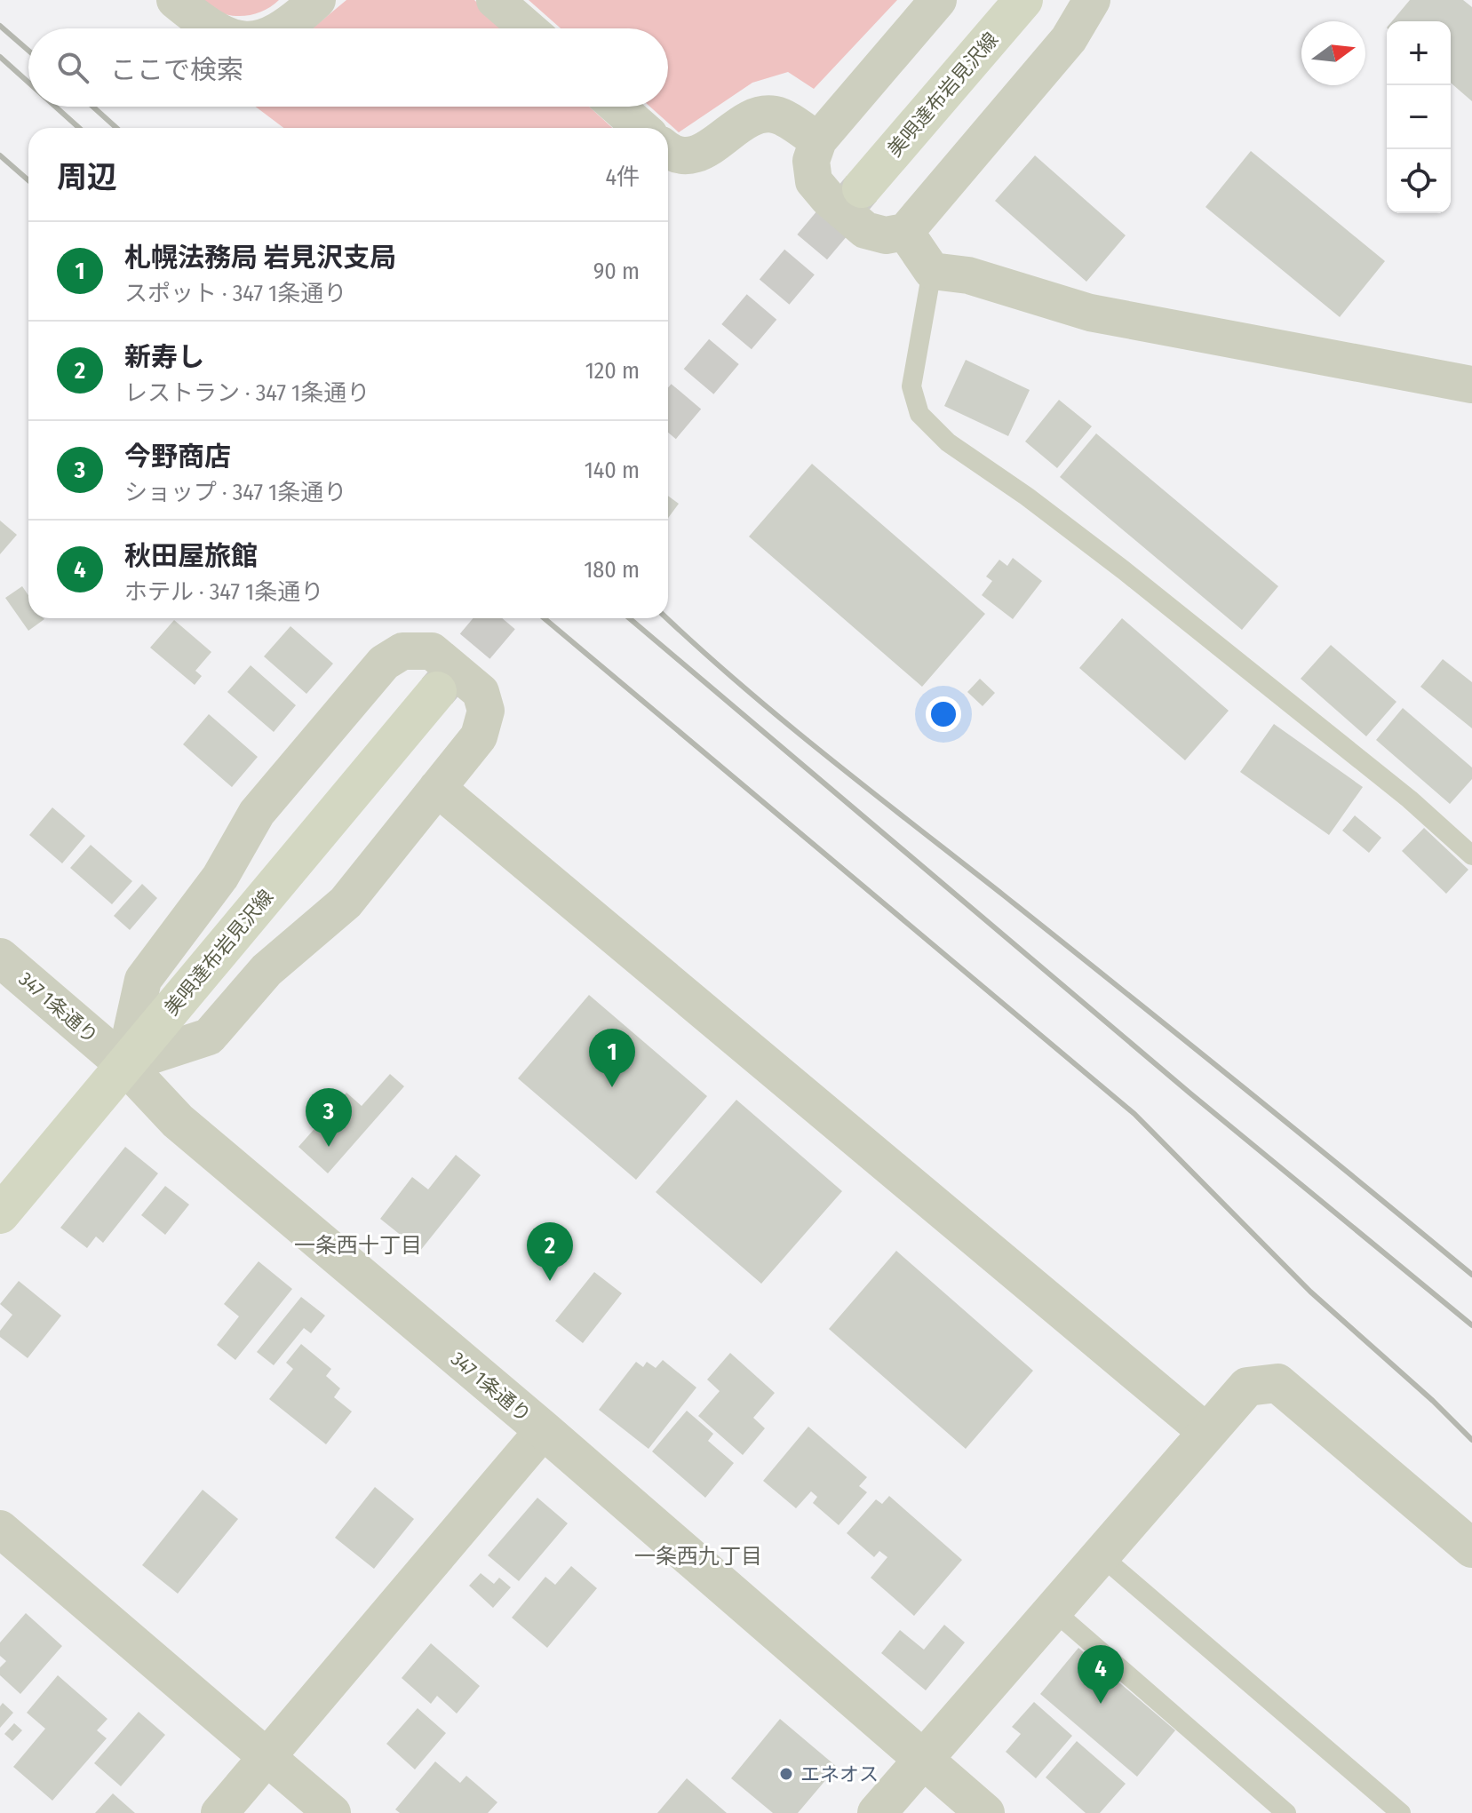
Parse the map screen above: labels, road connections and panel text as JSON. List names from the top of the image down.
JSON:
{
  "streets": {
    "main road": ["美唄達布岩見沢線"],
    "street": ["347 1条通り"]
  },
  "crossings": [
    ["美唄達布岩見沢線", "347 1条通り"]
  ],
  "districts": ["一条西十丁目", "一条西九丁目"],
  "places": ["エネオス"],
  "north": "right",
  "page": {
    "map_buttons": ["+", "−"],
    "search": "ここで検索",
    "heading": ["周辺", "4件"],
    "list": [
      {
        "mark": "1",
        "name": "札幌法務局 岩見沢支局",
        "note": "スポット · 347 1条通り",
        "value": "90 m"
      },
      {
        "mark": "2",
        "name": "新寿し",
        "note": "レストラン · 347 1条通り",
        "value": "120 m"
      },
      {
        "mark": "3",
        "name": "今野商店",
        "note": "ショップ · 347 1条通り",
        "value": "140 m"
      },
      {
        "mark": "4",
        "name": "秋田屋旅館",
        "note": "ホテル · 347 1条通り",
        "value": "180 m"
      }
    ],
    "pins": [
      "1",
      "3",
      "2",
      "4"
    ]
  }
}
